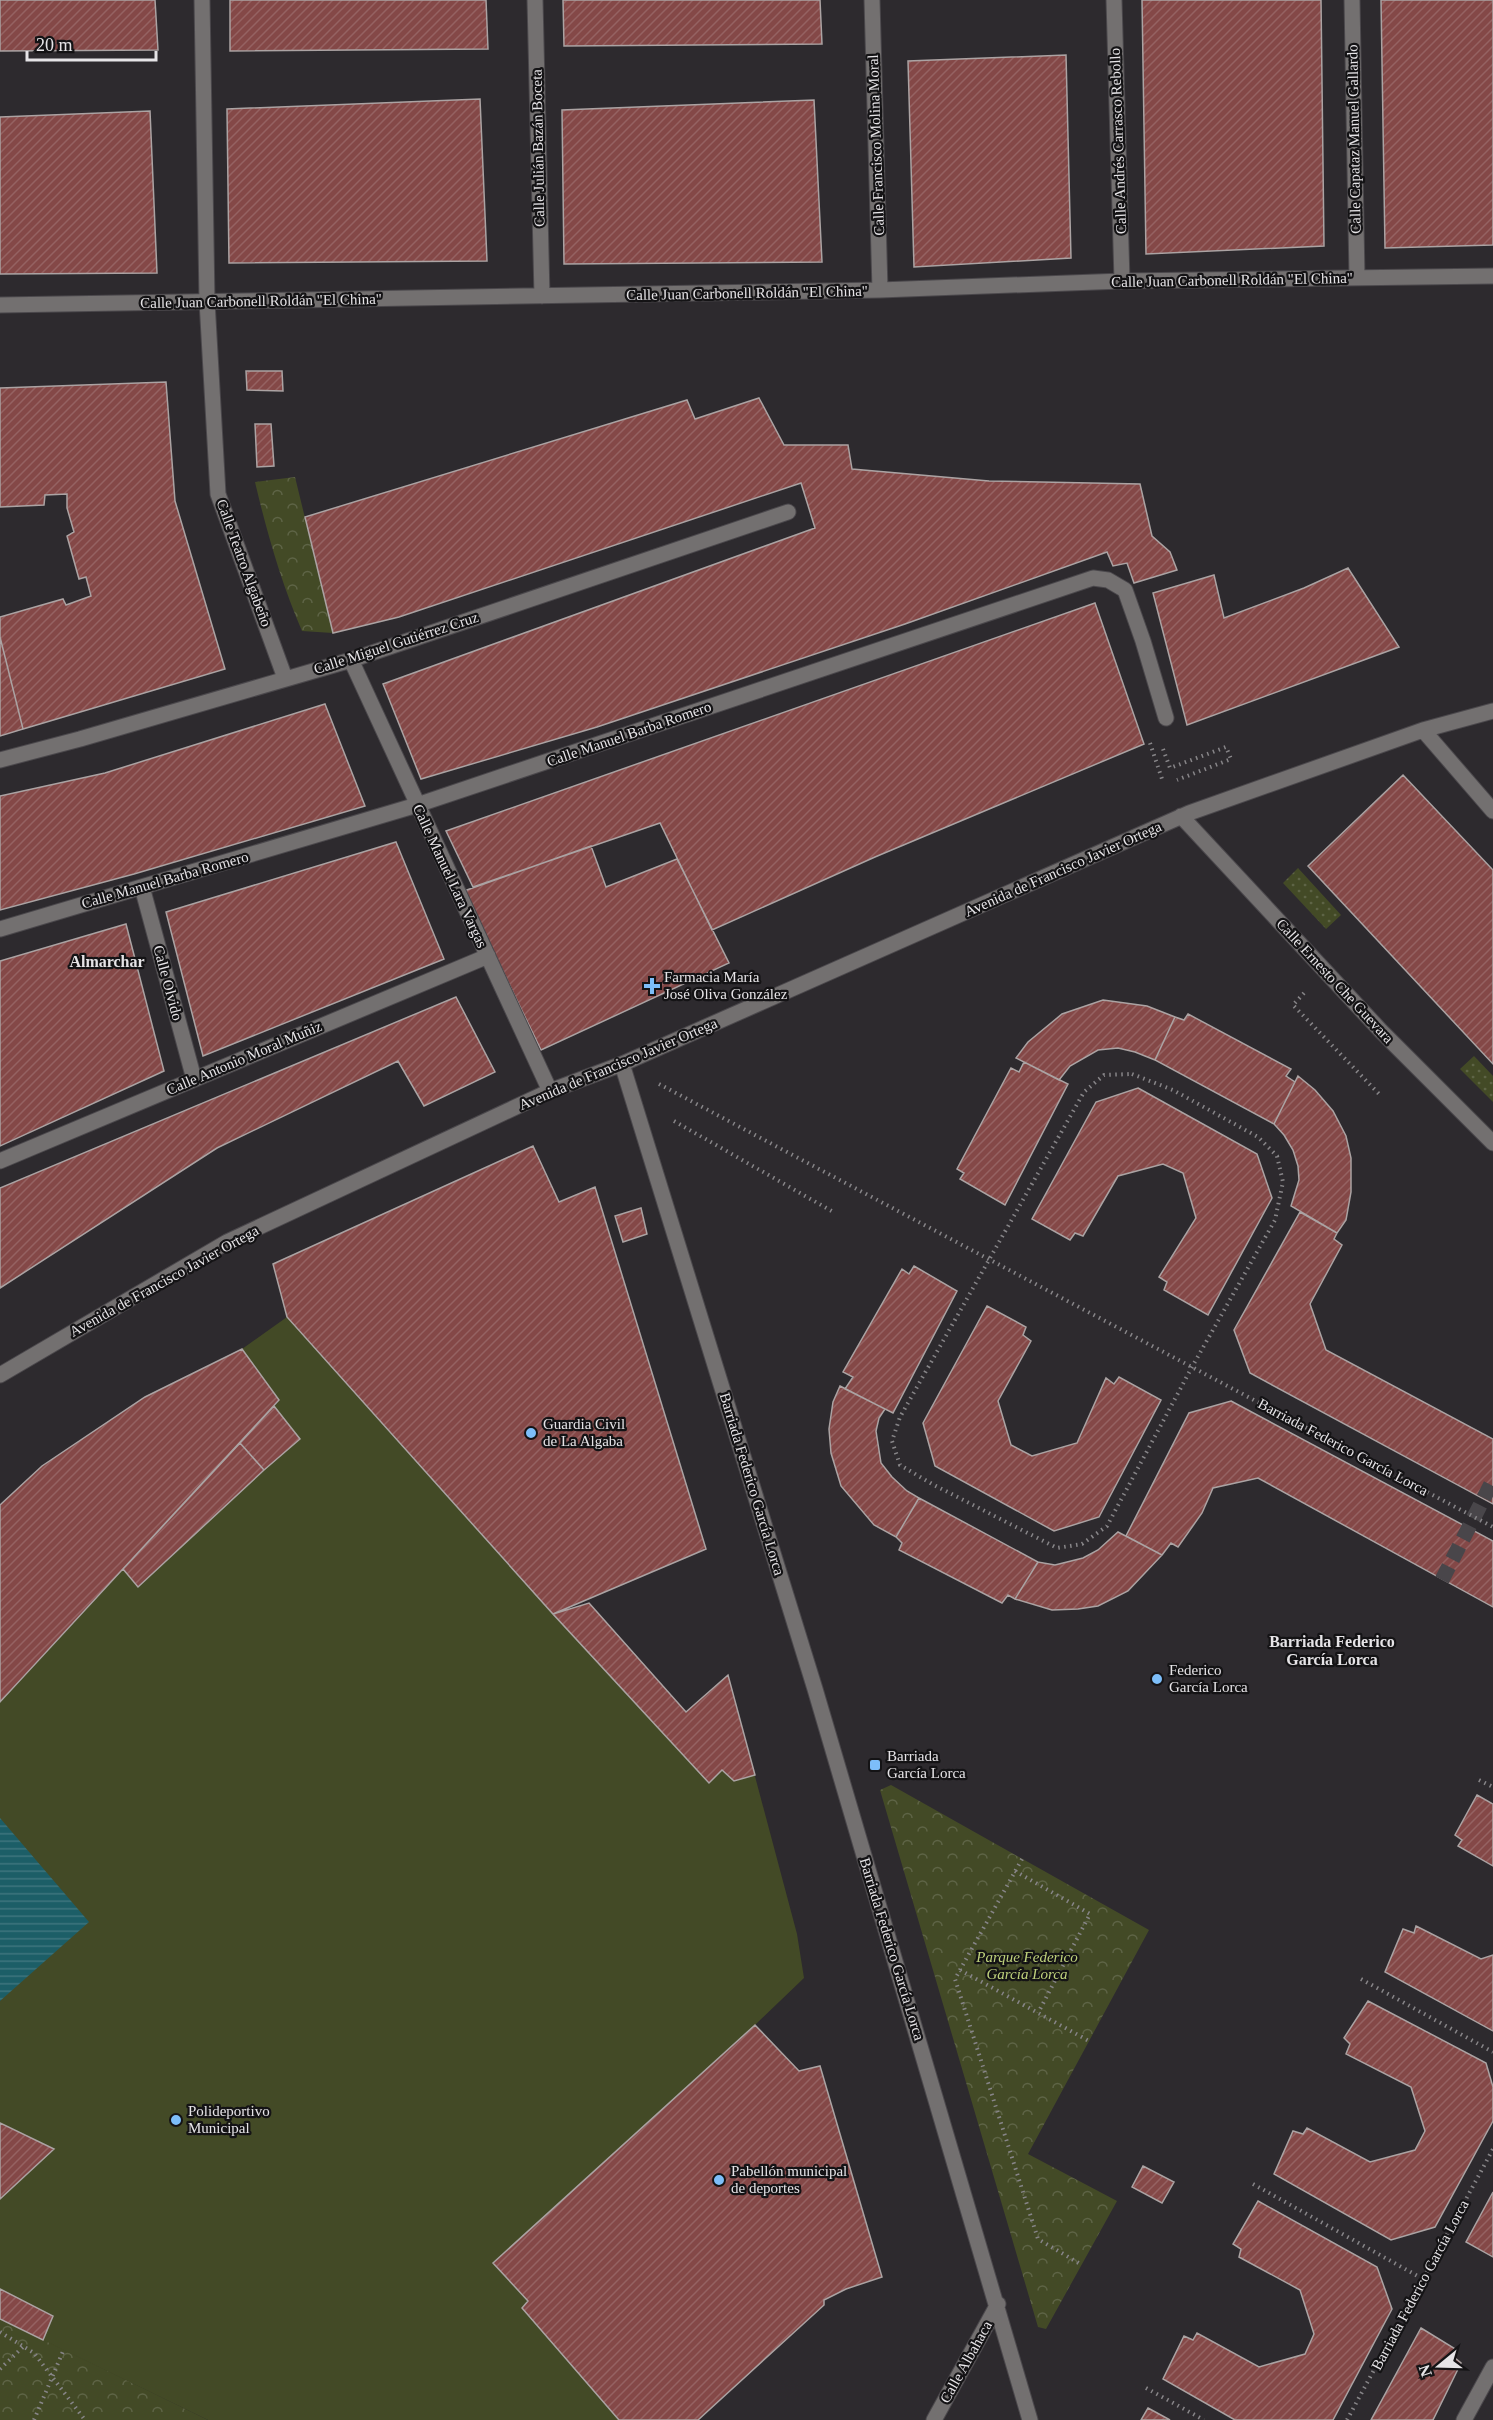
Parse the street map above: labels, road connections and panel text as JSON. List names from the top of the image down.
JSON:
{
  "streets": {
    "street": [
      "Calle Capataz Manuel Gallardo",
      "Calle Andrés Carrasco Rebollo",
      "Calle Francisco Molina Moral",
      "Calle Julián Bazán Boceta",
      "Calle Juan Carbonell Roldán \"El China\"",
      "Calle Teatro Algabeño",
      "Calle Miguel Gutiérrez Cruz",
      "Calle Manuel Barba Romero",
      "Avenida de Francisco Javier Ortega",
      "Calle Manuel Lara Vargas",
      "Calle Ernesto Che Guevara",
      "Calle Olvido",
      "Calle Antonio Moral Muñiz",
      "Barriada Federico García Lorca",
      "Calle Albahaca"
    ]
  },
  "crossings": [
    ["Calle Capataz Manuel Gallardo", "Calle Juan Carbonell Roldán \"El China\""],
    ["Calle Andrés Carrasco Rebollo", "Calle Juan Carbonell Roldán \"El China\""],
    ["Calle Francisco Molina Moral", "Calle Juan Carbonell Roldán \"El China\""],
    ["Calle Julián Bazán Boceta", "Calle Juan Carbonell Roldán \"El China\""],
    ["Calle Juan Carbonell Roldán \"El China\"", "Calle Teatro Algabeño"],
    ["Calle Teatro Algabeño", "Calle Miguel Gutiérrez Cruz"],
    ["Calle Miguel Gutiérrez Cruz", "Calle Manuel Lara Vargas"],
    ["Calle Manuel Barba Romero", "Calle Manuel Lara Vargas"],
    ["Calle Manuel Barba Romero", "Calle Olvido"],
    ["Avenida de Francisco Javier Ortega", "Calle Manuel Lara Vargas"],
    ["Avenida de Francisco Javier Ortega", "Calle Ernesto Che Guevara"],
    ["Avenida de Francisco Javier Ortega", "Barriada Federico García Lorca"],
    ["Calle Manuel Lara Vargas", "Calle Antonio Moral Muñiz"],
    ["Calle Olvido", "Calle Antonio Moral Muñiz"],
    ["Barriada Federico García Lorca", "Calle Albahaca"]
  ],
  "districts": ["Almarchar", "Barriada Federico García Lorca"],
  "parks": ["Parque Federico García Lorca"],
  "places": {
    "health": ["Farmacia María José Oliva González"],
    "other": [
      "Guardia Civil de La Algaba",
      "Federico García Lorca",
      "Polideportivo Municipal",
      "Pabellón municipal de deportes"
    ],
    "transit": ["Barriada García Lorca"]
  },
  "scale_bar": "20 m",
  "north": "left"
}
